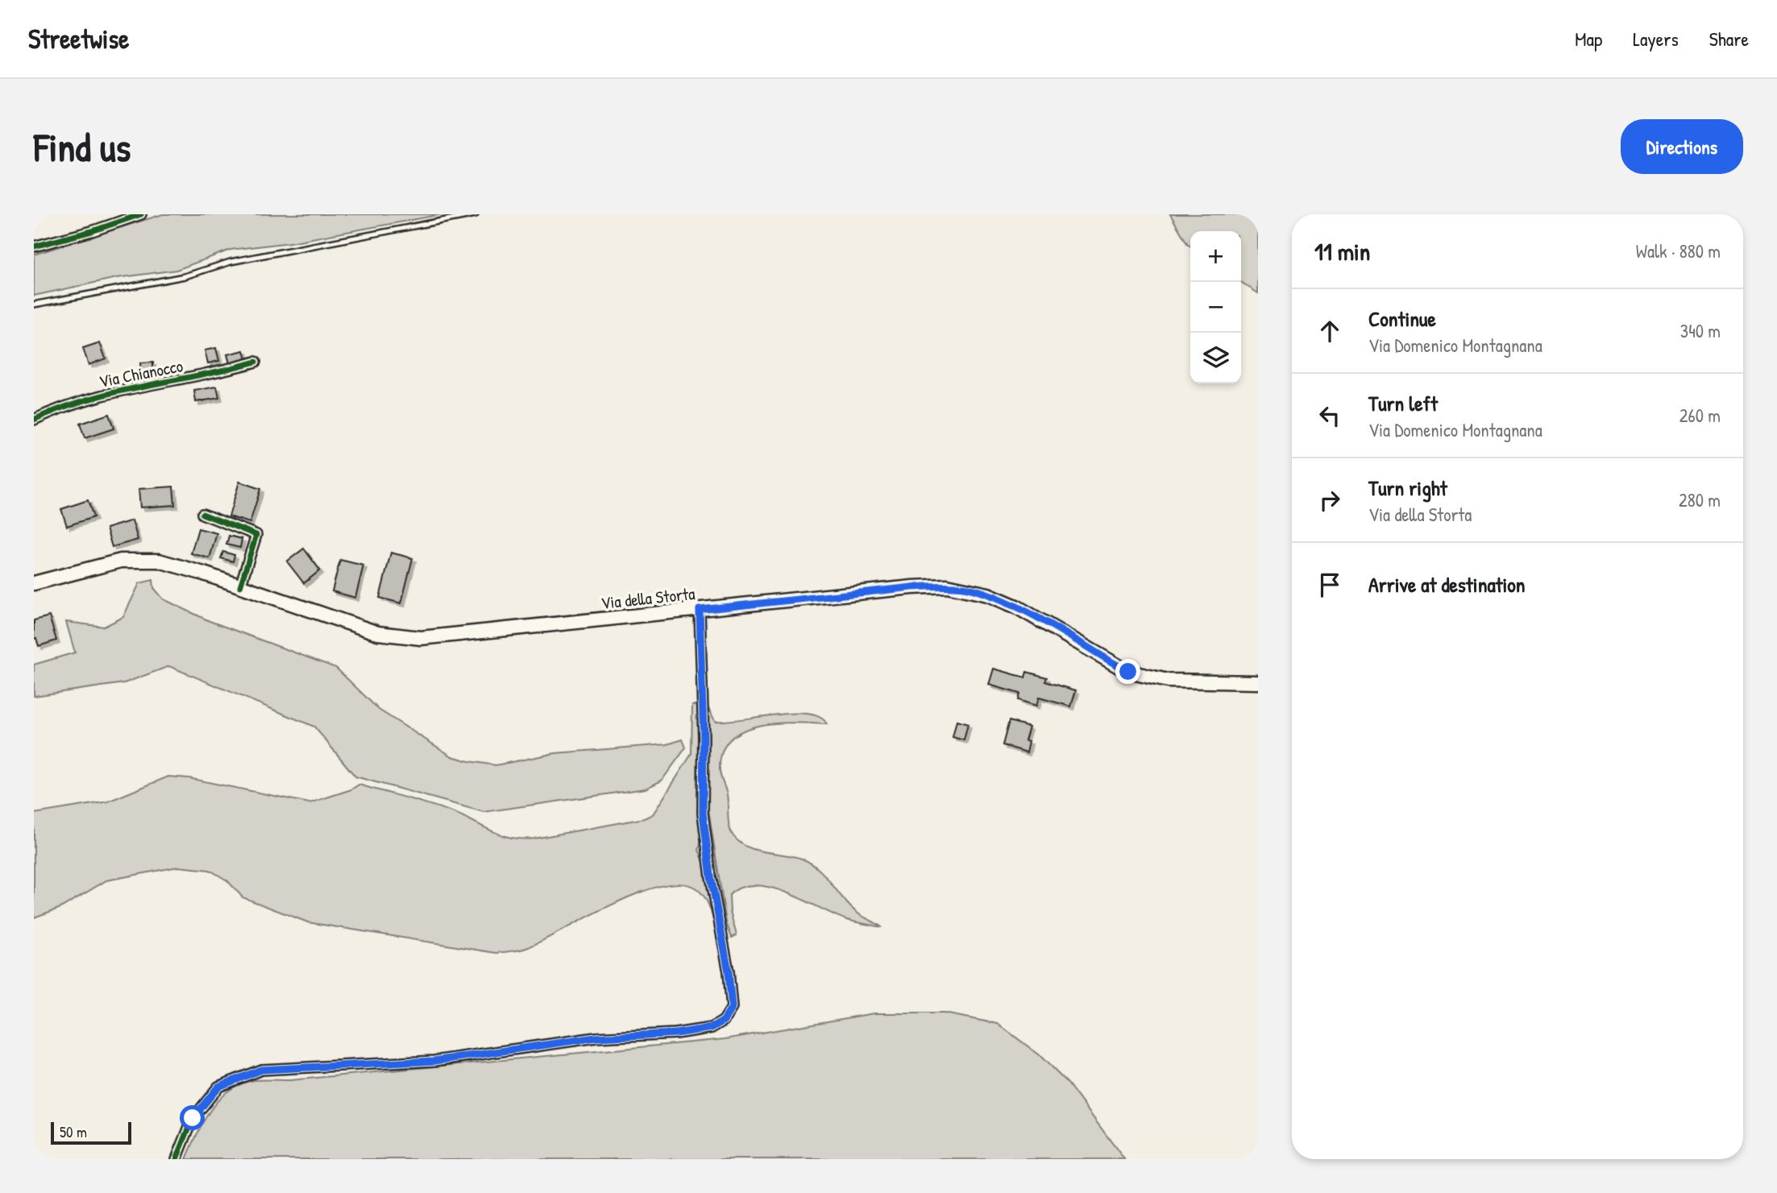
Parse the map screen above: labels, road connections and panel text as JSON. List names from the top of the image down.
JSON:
{
  "streets": {
    "main road": ["Via della Storta"],
    "street": ["Via Chianocco"]
  },
  "scale_bar": "50 m",
  "page": {
    "header": "Streetwise",
    "nav": ["Map", "Layers", "Share"],
    "buttons": "Directions",
    "title": "Find us",
    "heading": ["11 min", "Walk · 880 m"],
    "map_buttons": ["+", "−"],
    "list": [
      ["Continue", "Via Domenico Montagnana", "340 m"],
      ["Turn left", "Via Domenico Montagnana", "260 m"],
      ["Turn right", "Via della Storta", "280 m"],
      "Arrive at destination"
    ],
    "scale": "50 m"
  }
}
